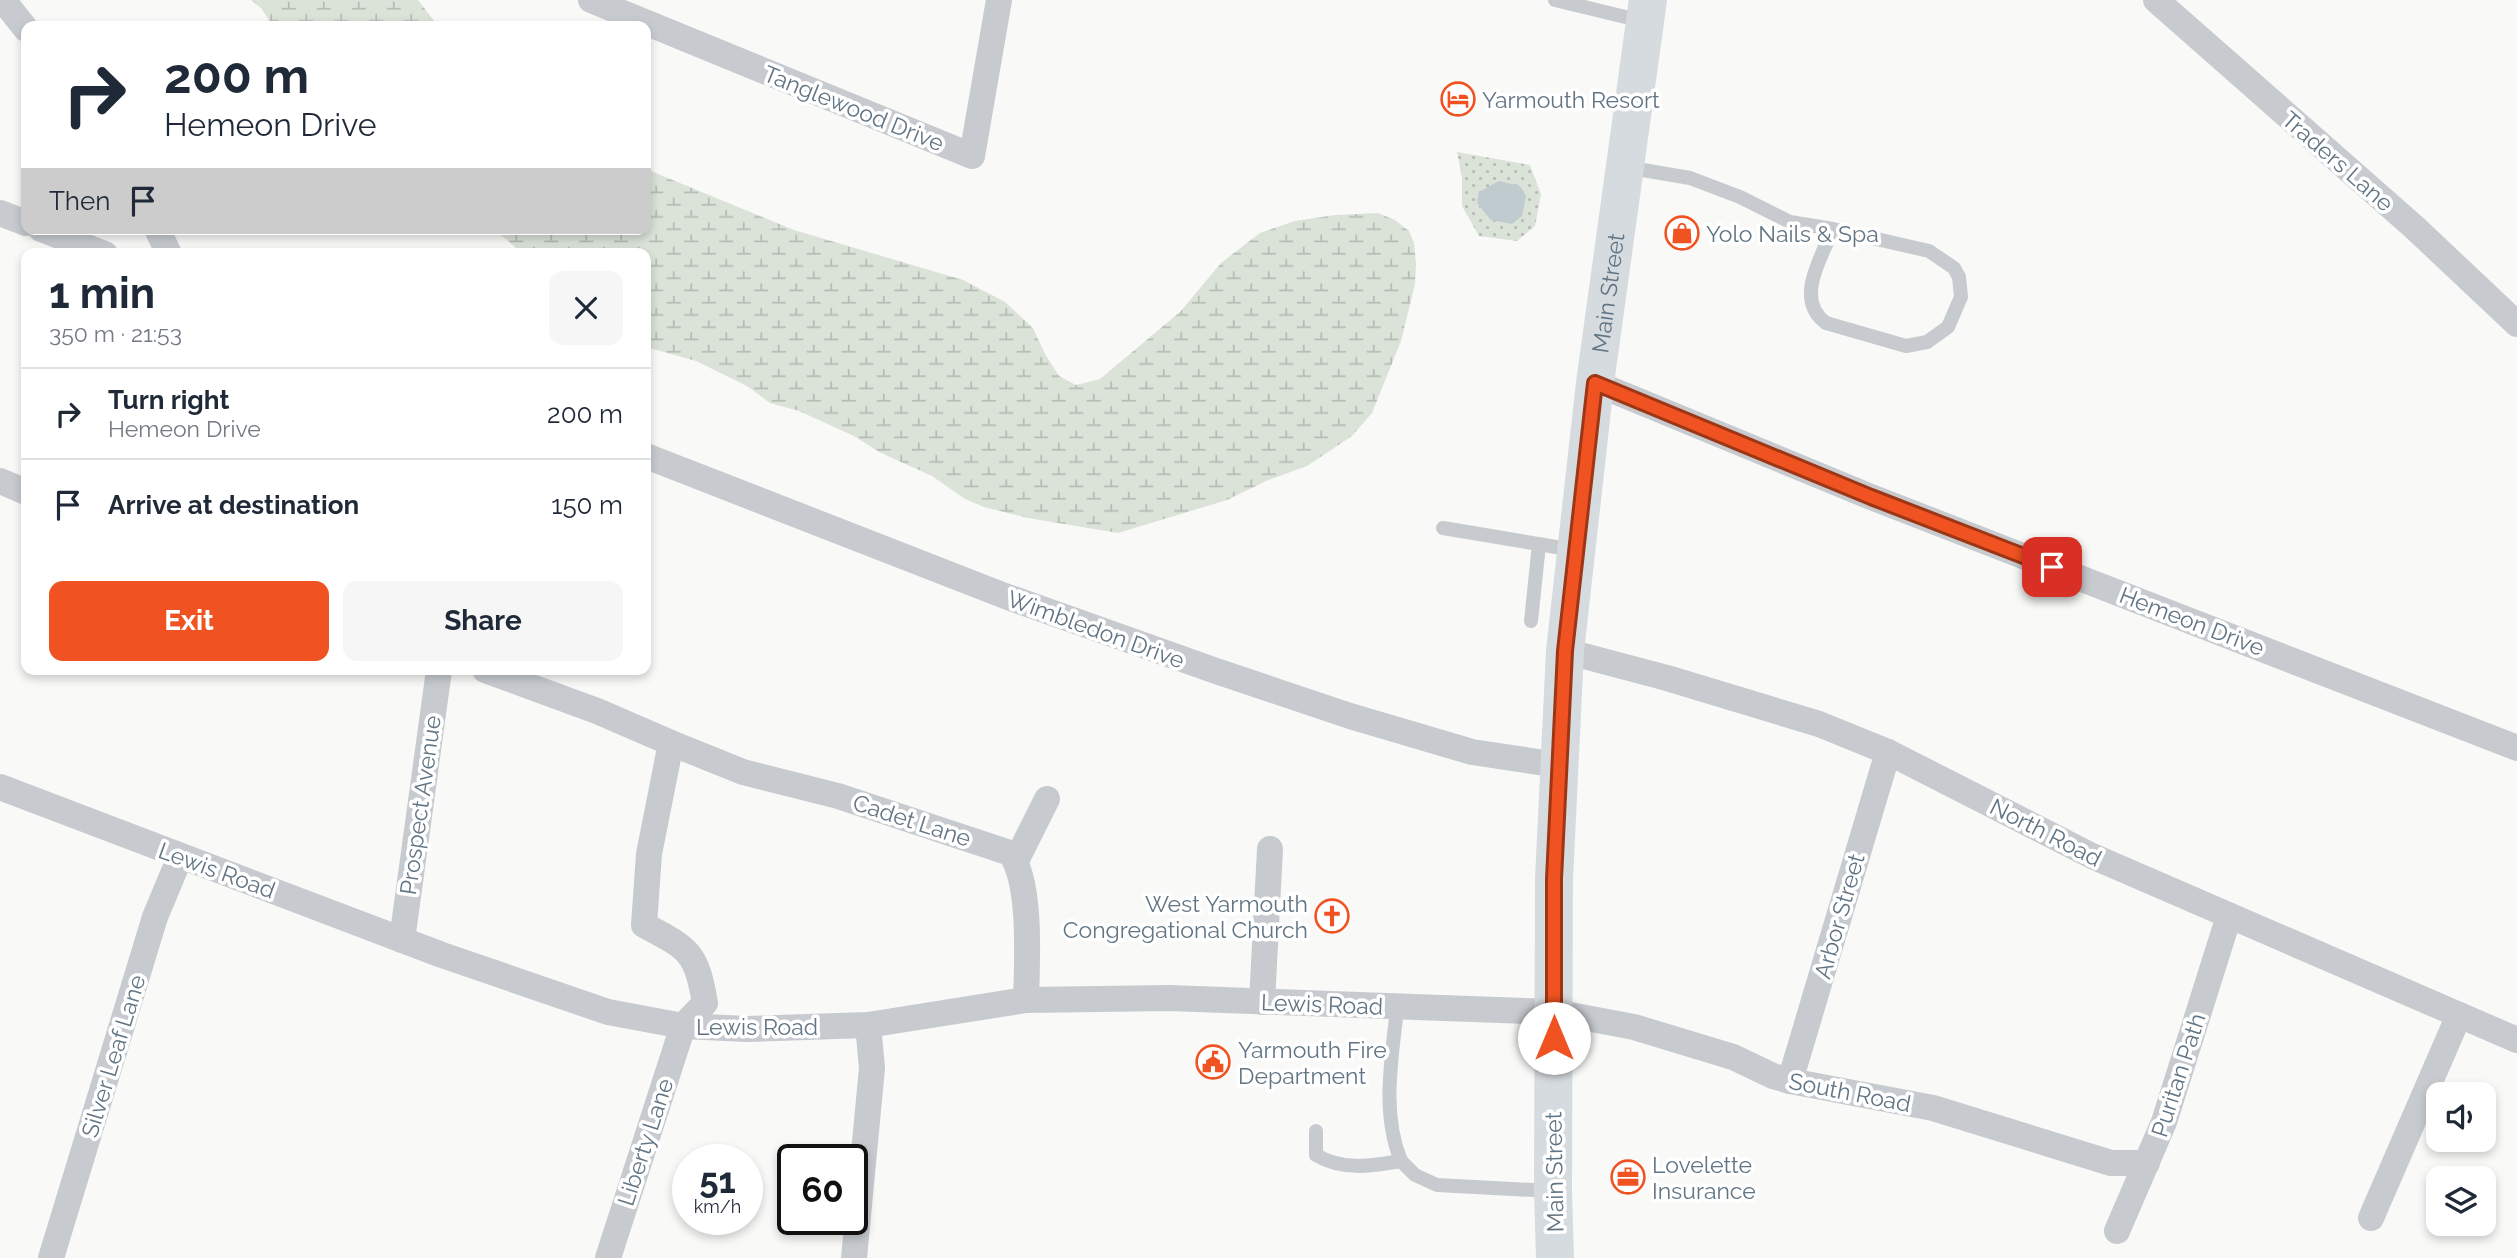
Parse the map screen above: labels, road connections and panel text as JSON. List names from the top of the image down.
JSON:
{
  "streets": {
    "main road": ["Main Street"],
    "street": [
      "Tanglewood Drive",
      "Traders Lane",
      "Hemeon Drive",
      "Wimbledon Drive",
      "Prospect Avenue",
      "Cadet Lane",
      "North Road",
      "Lewis Road",
      "Arbor Street",
      "Silver Leaf Lane",
      "Puritan Path",
      "South Road",
      "Liberty Lane"
    ]
  },
  "crossings": [
    ["Main Street", "Hemeon Drive"],
    ["Main Street", "Wimbledon Drive"],
    ["Main Street", "North Road"],
    ["Main Street", "Lewis Road"],
    ["Main Street", "South Road"],
    ["Prospect Avenue", "Lewis Road"],
    ["North Road", "Arbor Street"],
    ["North Road", "Puritan Path"],
    ["Lewis Road", "Silver Leaf Lane"],
    ["Lewis Road", "South Road"],
    ["Lewis Road", "Liberty Lane"],
    ["Arbor Street", "South Road"],
    ["Puritan Path", "South Road"]
  ],
  "places": {
    "hotel": ["Yarmouth Resort"],
    "shop": ["Yolo Nails & Spa"],
    "church": ["West Yarmouth Congregational Church"],
    "public building": ["Yarmouth Fire Department"],
    "office": ["Lovelette Insurance"]
  },
  "page": {
    "turn": ["200 m", "Hemeon Drive"],
    "then": "Then",
    "heading": ["1 min", "350 m · 21:53"],
    "list": [
      {
        "name": "Turn right",
        "note": "Hemeon Drive",
        "value": "200 m"
      },
      {
        "name": "Arrive at destination",
        "value": "150 m"
      }
    ],
    "buttons": ["Exit", "Share"],
    "speed": "51 km/h",
    "limit": "60"
  }
}
